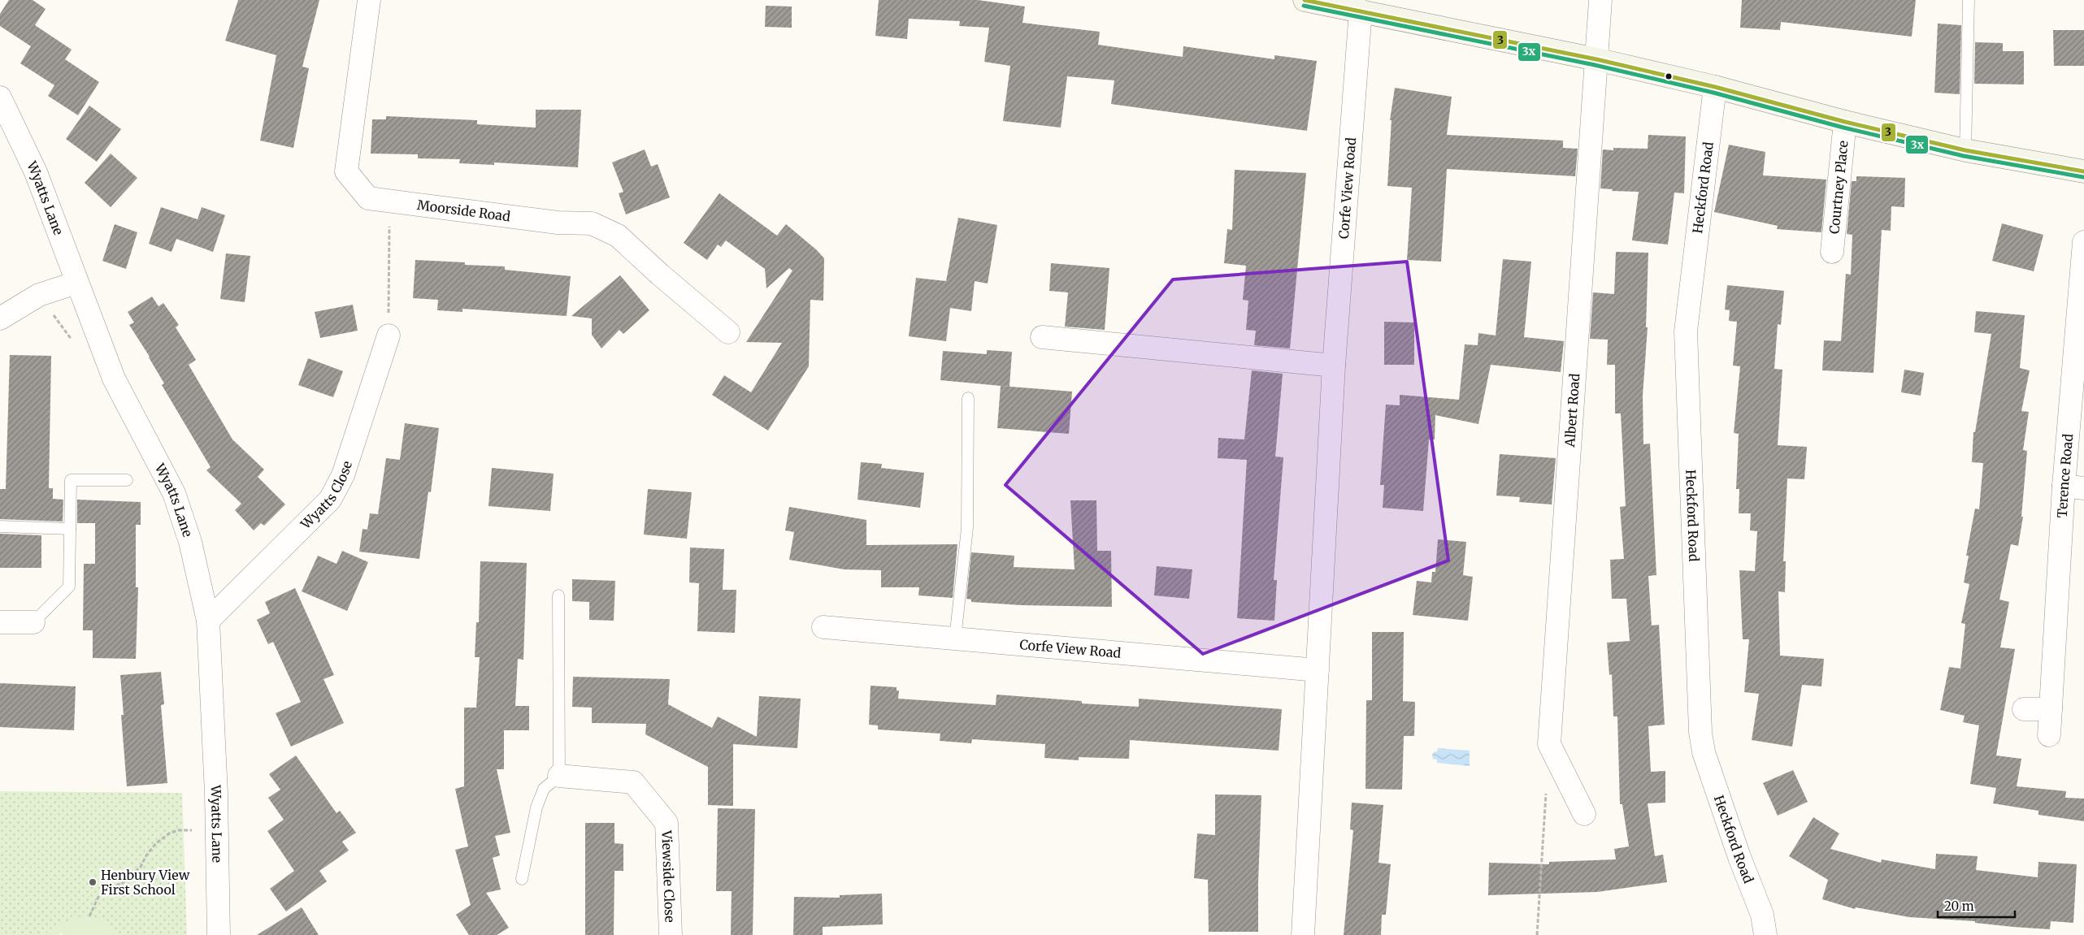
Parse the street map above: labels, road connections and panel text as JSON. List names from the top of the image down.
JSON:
{
  "streets": {
    "street": [
      "Courtney Place",
      "Heckford Road",
      "Corfe View Road",
      "Wyatts Lane",
      "Moorside Road",
      "Albert Road",
      "Terence Road",
      "Wyatts Close",
      "Viewside Close"
    ]
  },
  "crossings": [
    ["Wyatts Lane", "Wyatts Close"]
  ],
  "places": ["Henbury View First School"],
  "lines": ["transit line 3", "transit line 3x"],
  "scale_bar": "20 m"
}
